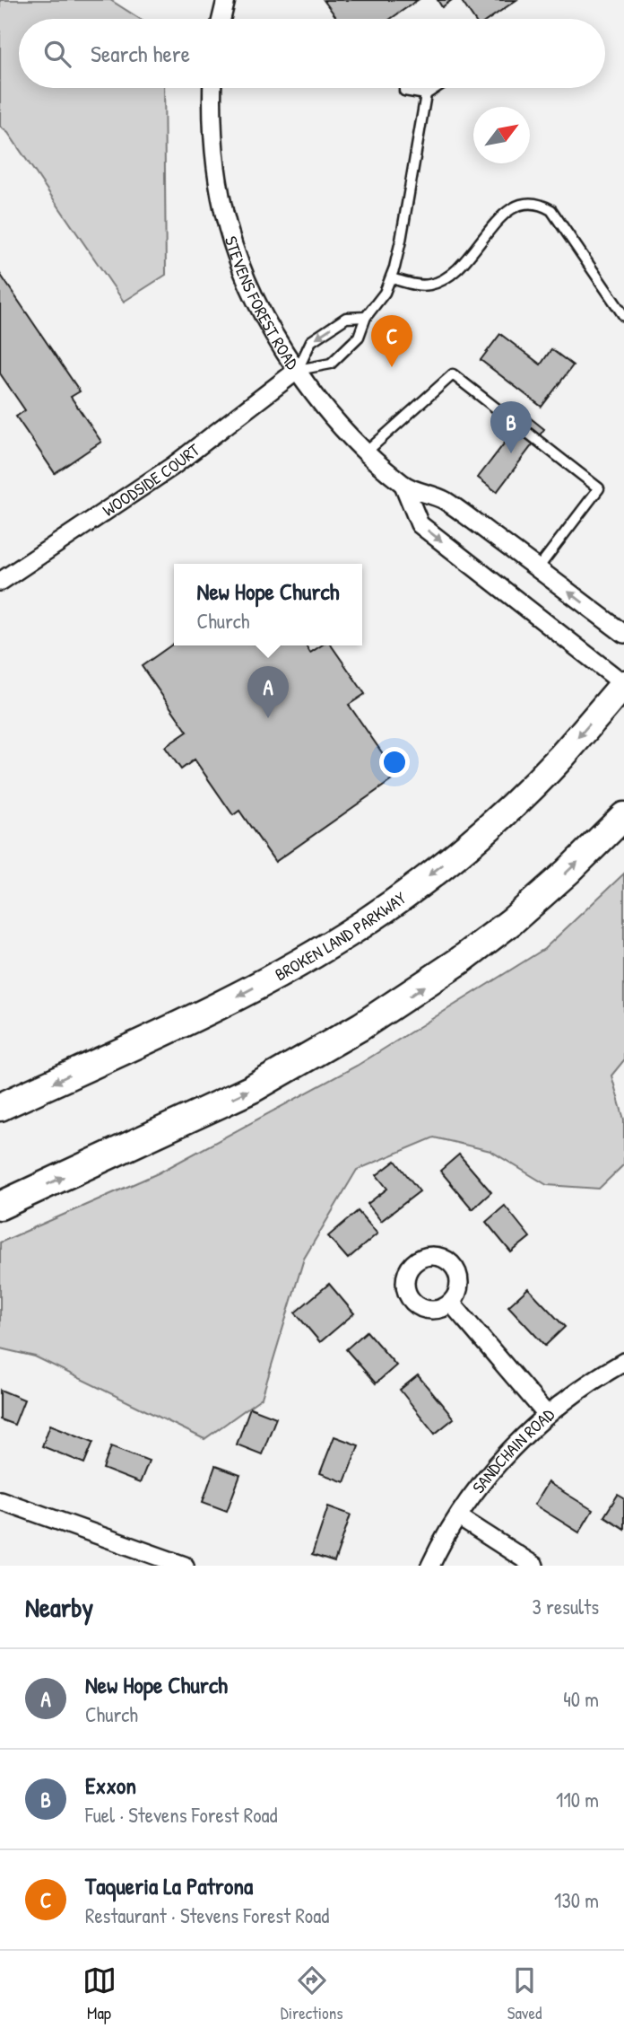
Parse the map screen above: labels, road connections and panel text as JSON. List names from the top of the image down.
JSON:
{
  "streets": {
    "main road": ["BROKEN LAND PARKWAY"],
    "street": ["STEVENS FOREST ROAD", "WOODSIDE COURT", "SANDCHAIN ROAD"]
  },
  "crossings": [
    ["STEVENS FOREST ROAD", "WOODSIDE COURT"],
    ["STEVENS FOREST ROAD", "BROKEN LAND PARKWAY"]
  ],
  "north": "top right",
  "page": {
    "search": "Search here",
    "pins": ["C", "B", "A"],
    "popup": ["New Hope Church", "Church"],
    "heading": ["Nearby", "3 results"],
    "list": [
      {
        "mark": "A",
        "name": "New Hope Church",
        "note": "Church",
        "value": "40 m"
      },
      {
        "mark": "B",
        "name": "Exxon",
        "note": "Fuel · Stevens Forest Road",
        "value": "110 m"
      },
      {
        "mark": "C",
        "name": "Taqueria La Patrona",
        "note": "Restaurant · Stevens Forest Road",
        "value": "130 m"
      }
    ],
    "nav": ["Map", "Directions", "Saved"]
  }
}
